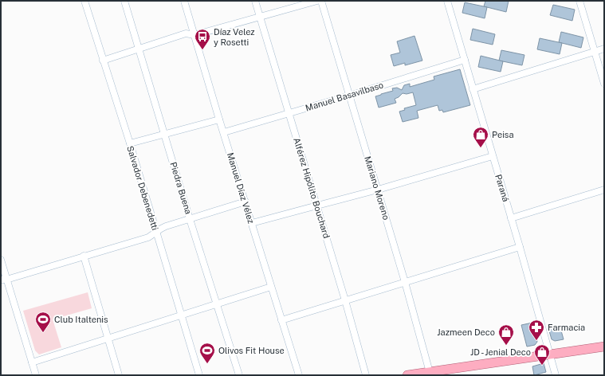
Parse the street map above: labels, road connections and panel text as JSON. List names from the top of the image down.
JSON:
{
  "streets": {
    "street": [
      "Manuel Basavilbaso",
      "Salvador Debenedetti",
      "Piedra Buena",
      "Manuel Díaz Vélez",
      "Alférez Hipólito Bouchard",
      "Mariano Moreno",
      "Paraná"
    ]
  },
  "crossings": [
    ["Manuel Basavilbaso", "Manuel Díaz Vélez"],
    ["Manuel Basavilbaso", "Alférez Hipólito Bouchard"],
    ["Manuel Basavilbaso", "Mariano Moreno"],
    ["Manuel Basavilbaso", "Paraná"]
  ],
  "places": {
    "bus stop": ["Díaz Velez y Rosetti"],
    "shop": ["Peisa", "Jazmeen Deco", "JD - Jenial Deco"],
    "sports": ["Club Italtenis", "Olivos Fit House"],
    "pharmacy": ["Farmacia"]
  }
}
